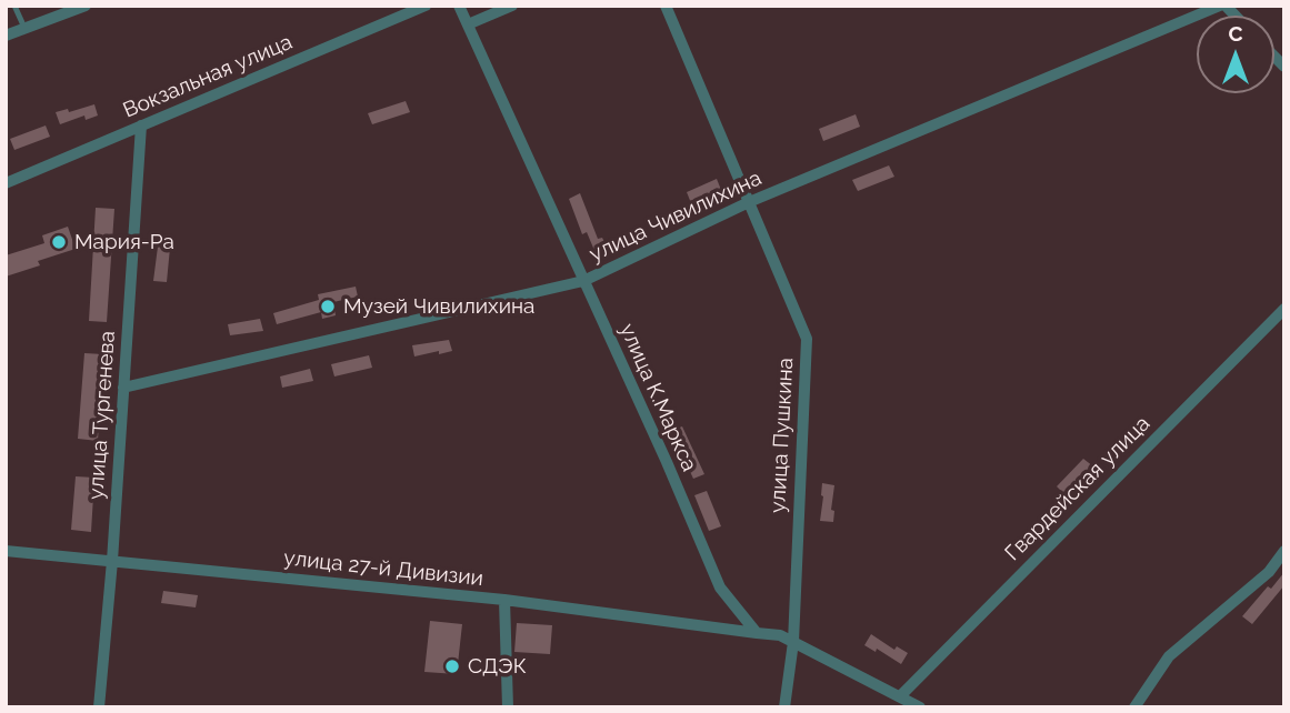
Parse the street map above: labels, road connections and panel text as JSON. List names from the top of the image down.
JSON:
{
  "streets": {
    "street": [
      "Вокзальная улица",
      "улица Чивилихина",
      "улица К.Маркса",
      "улица Тургенева",
      "улица Пушкина",
      "Гвардейская улица",
      "улица 27-й Дивизии"
    ]
  },
  "crossings": [
    ["Вокзальная улица", "улица Тургенева"],
    ["улица Чивилихина", "улица К.Маркса"],
    ["улица Чивилихина", "улица Тургенева"],
    ["улица Чивилихина", "улица Пушкина"],
    ["улица К.Маркса", "улица 27-й Дивизии"],
    ["улица Тургенева", "улица 27-й Дивизии"]
  ],
  "places": ["Мария-Ра", "Музей Чивилихина", "СДЭК"],
  "north": "top"
}
